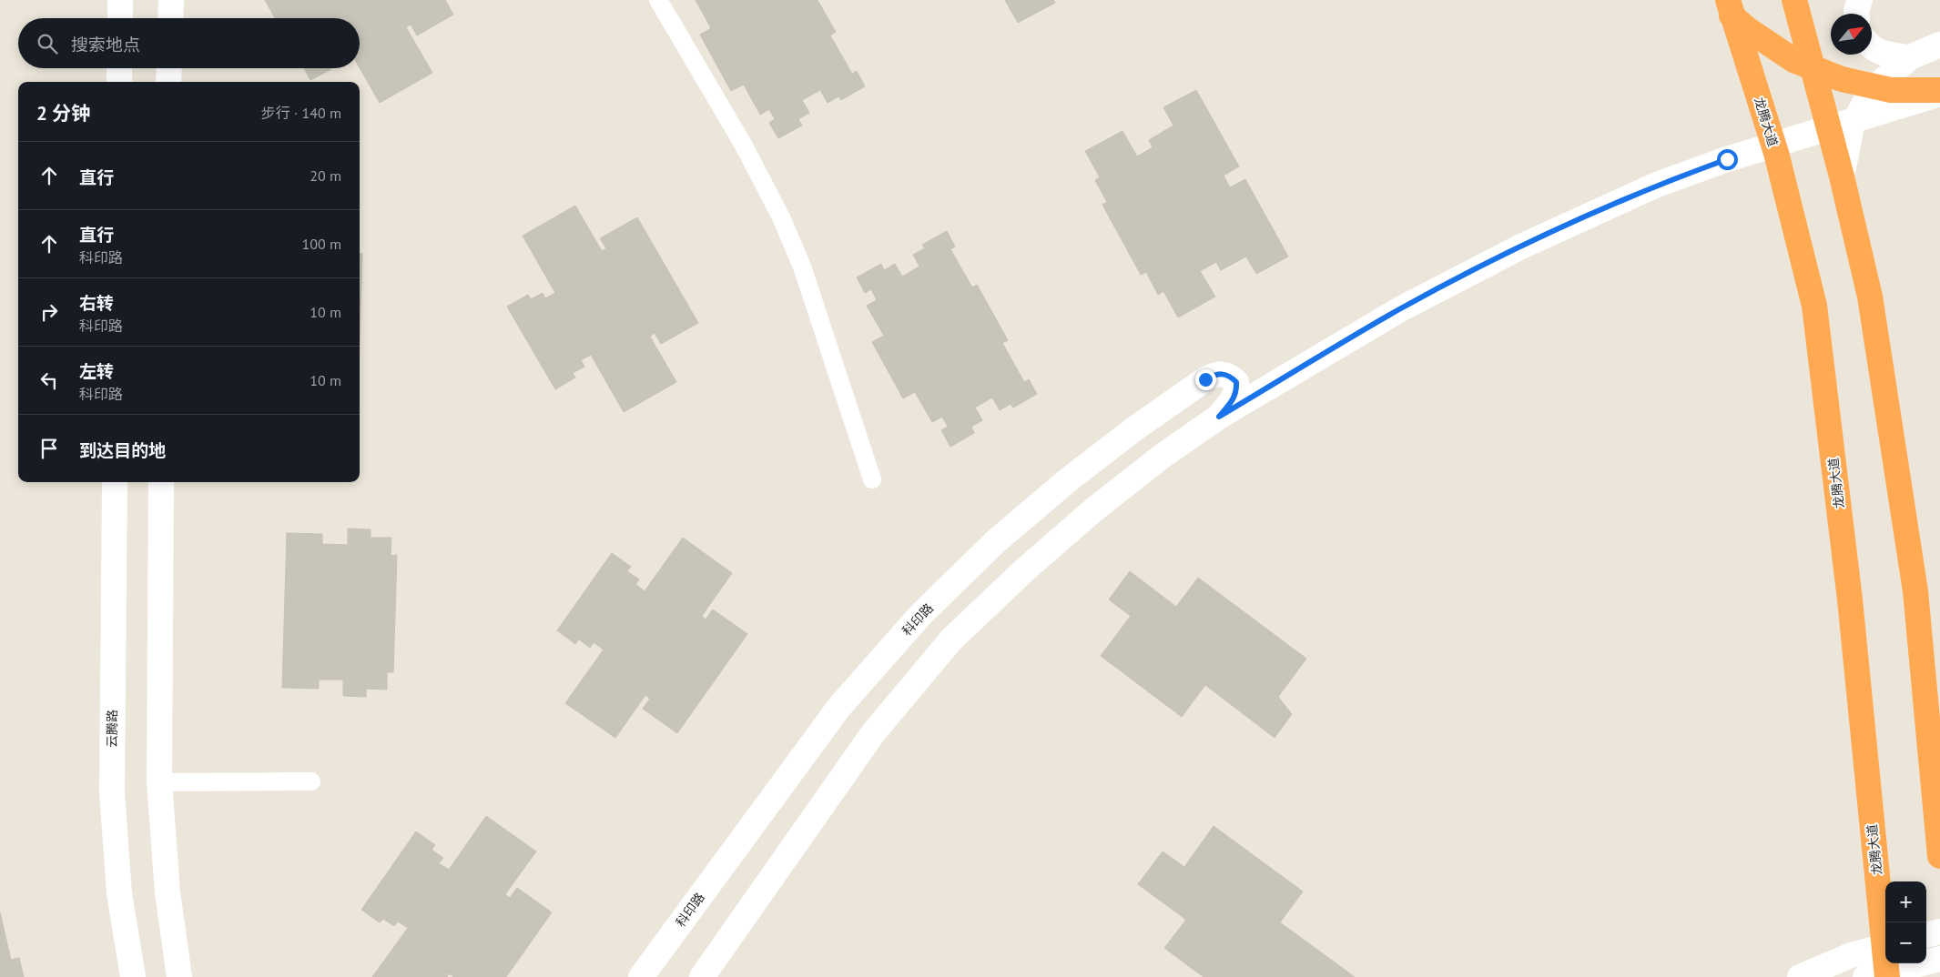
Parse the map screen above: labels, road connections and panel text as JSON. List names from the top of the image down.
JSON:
{
  "streets": {
    "highway": ["龙腾大道"],
    "street": ["科印路", "云腾路"]
  },
  "north": "top right",
  "page": {
    "search": "搜索地点",
    "heading": ["2 分钟", "步行 · 140 m"],
    "list": [
      ["直行", "20 m"],
      ["直行", "科印路", "100 m"],
      ["右转", "科印路", "10 m"],
      ["左转", "科印路", "10 m"],
      "到达目的地"
    ],
    "map_buttons": ["+", "−"]
  }
}
